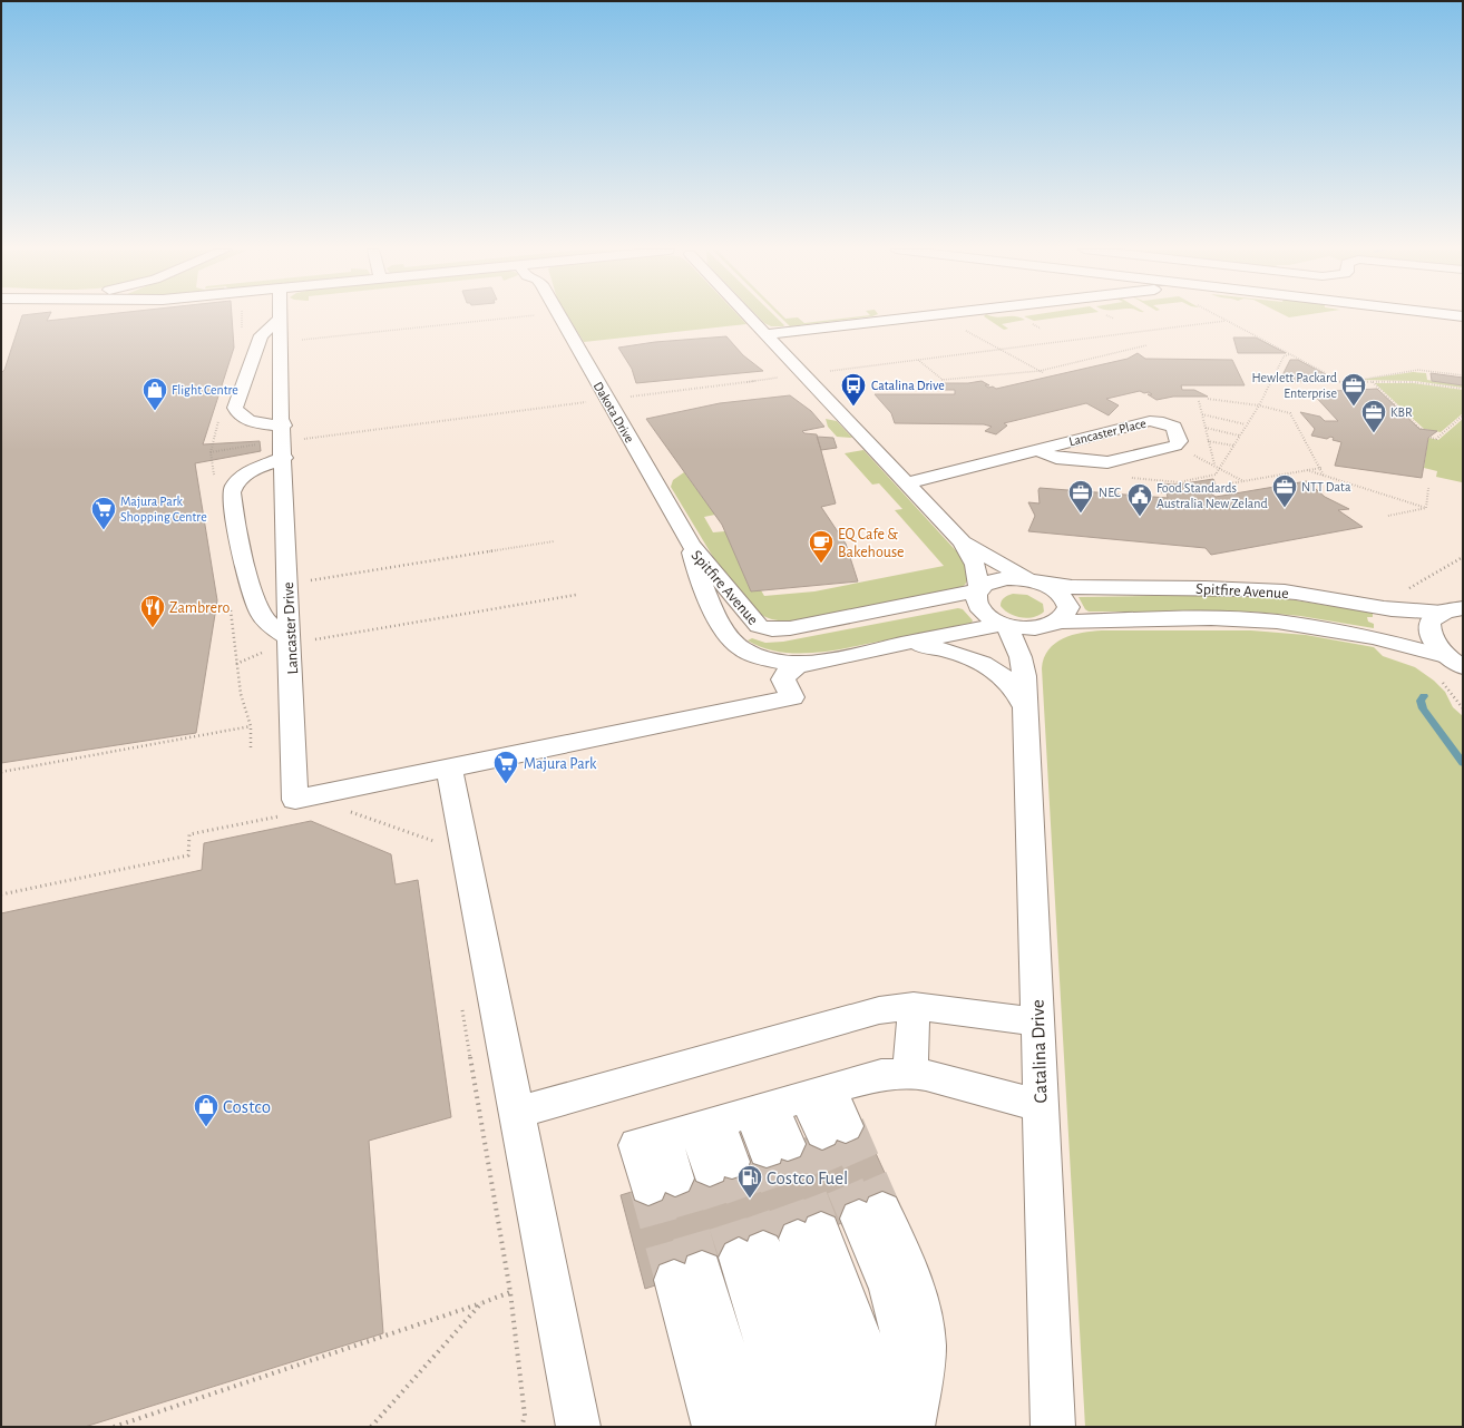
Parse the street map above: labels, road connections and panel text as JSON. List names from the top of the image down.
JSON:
{
  "streets": {
    "street": [
      "Dakota Drive",
      "Lancaster Place",
      "Spitfire Avenue",
      "Lancaster Drive",
      "Catalina Drive"
    ]
  },
  "crossings": [
    ["Dakota Drive", "Spitfire Avenue"],
    ["Spitfire Avenue", "Catalina Drive"]
  ],
  "places": {
    "bus stop": ["Catalina Drive"],
    "office": [
      "Hewlett Packard Enterprise",
      "KBR",
      "NTT Data",
      "NEC"
    ],
    "shop": ["Flight Centre", "Costco"],
    "public building": ["Food Standards Australia New Zeland"],
    "supermarket": ["Majura Park Shopping Centre", "Majura Park"],
    "cafe": ["EQ Cafe & Bakehouse"],
    "restaurant": ["Zambrero"],
    "fuel station": ["Costco Fuel"]
  }
}
